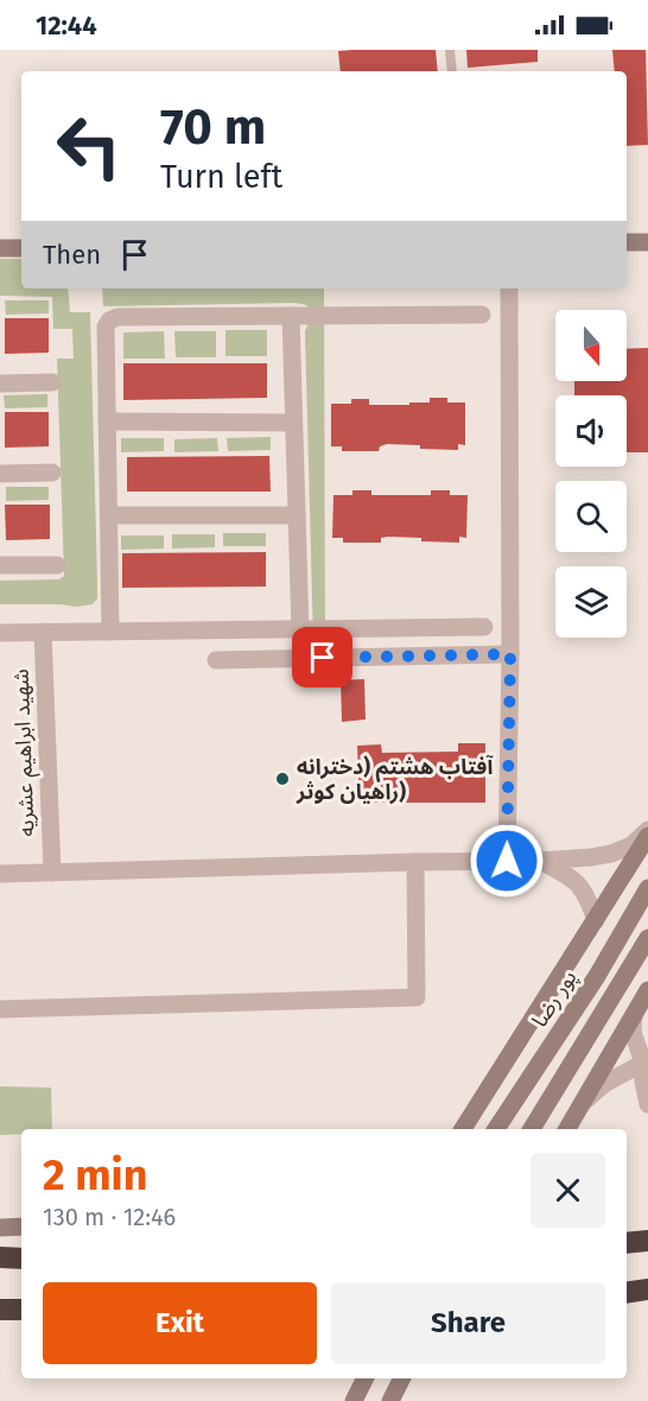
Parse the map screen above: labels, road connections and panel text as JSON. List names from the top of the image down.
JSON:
{
  "streets": {
    "street": ["شهید ابراهیم عشریه", "پور رضا"]
  },
  "places": ["آفتاب هشتم (دخترانه راهیان کوثر)"],
  "north": "bottom",
  "page": {
    "status": "12:44",
    "turn": ["70 m", "Turn left"],
    "then": "Then",
    "heading": ["2 min", "130 m · 12:46"],
    "buttons": ["Exit", "Share"]
  }
}
